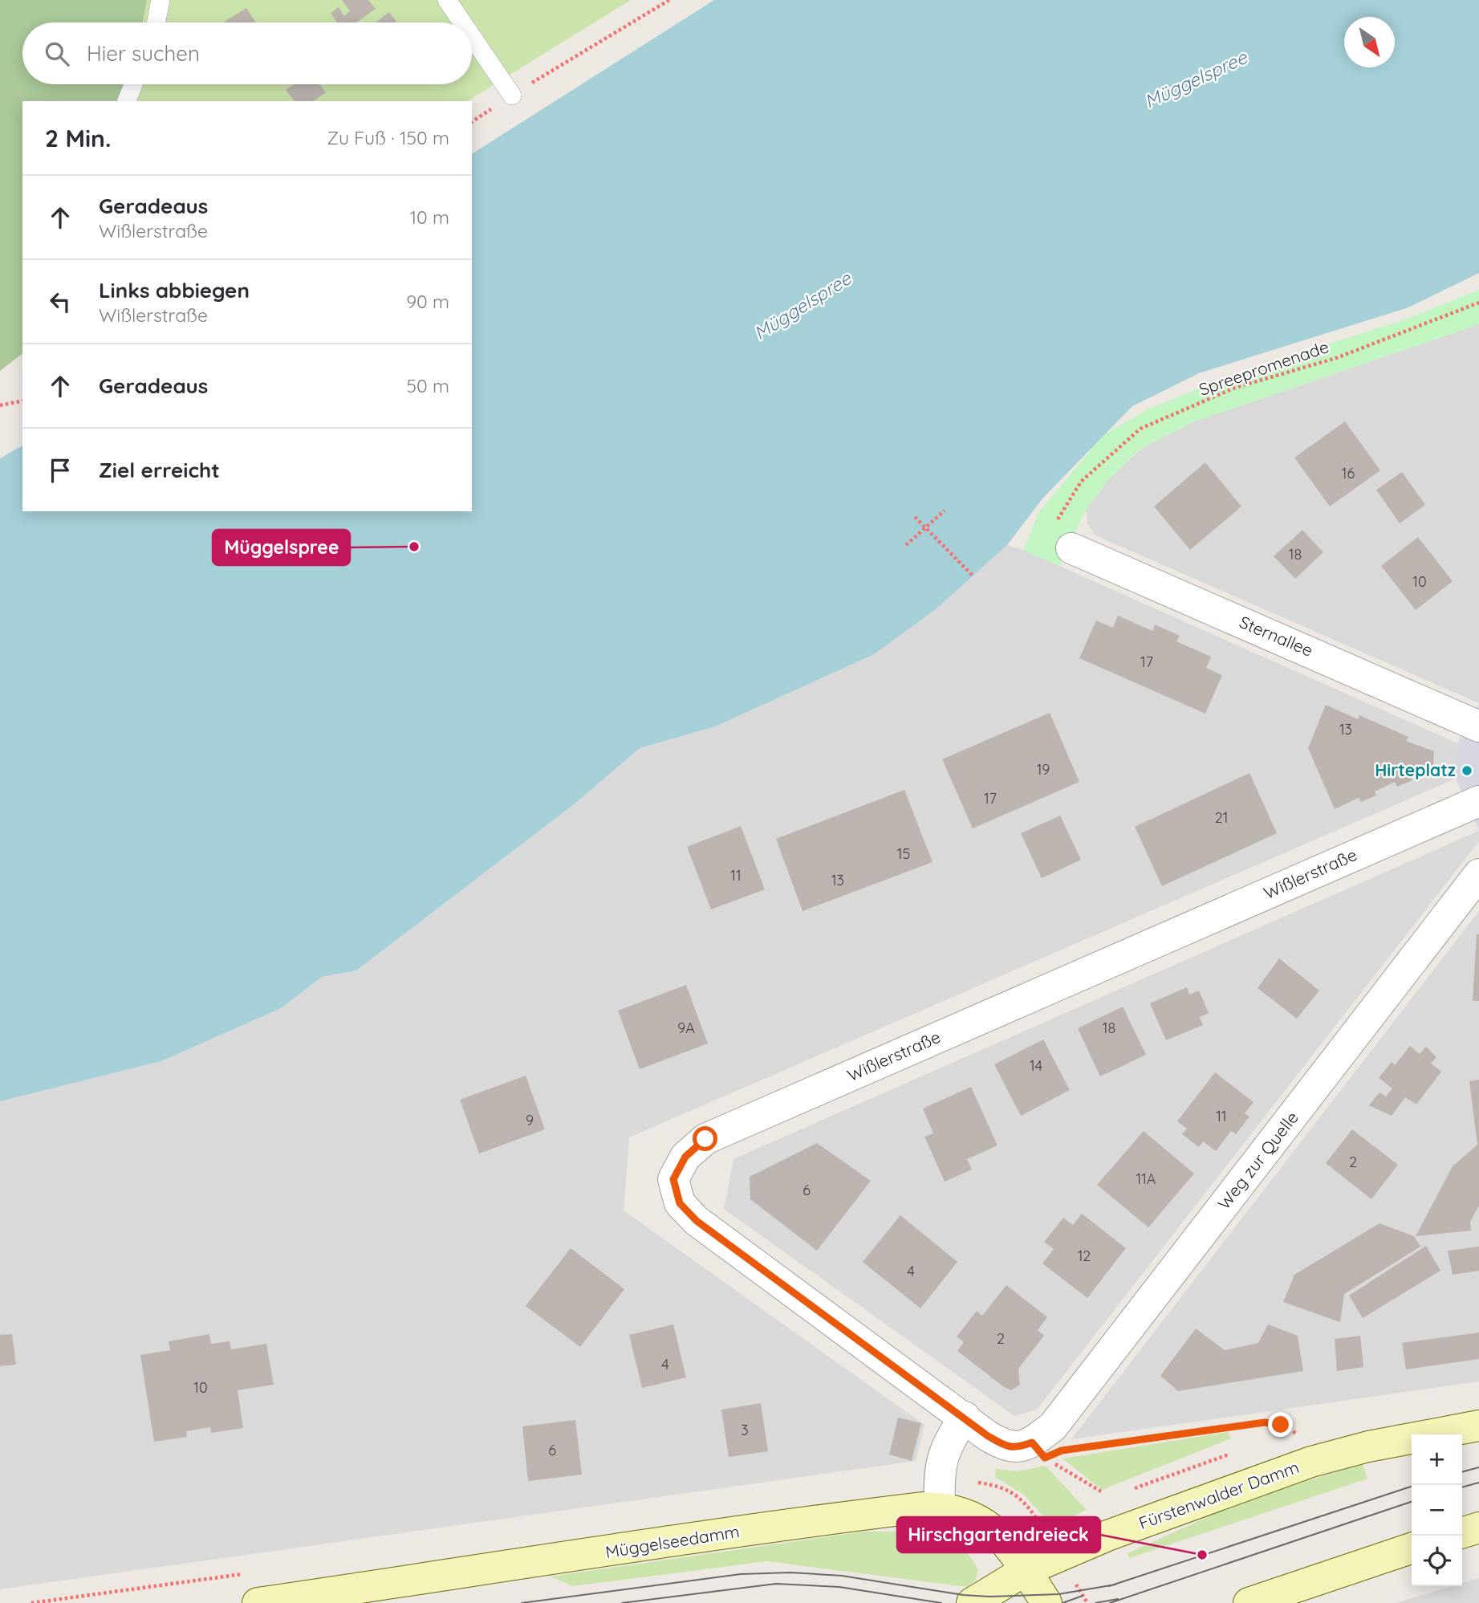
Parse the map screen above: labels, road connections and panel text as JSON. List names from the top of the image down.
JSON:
{
  "streets": {
    "main road": ["Fürstenwalder Damm", "Müggelseedamm"],
    "street": ["Sternallee", "Wißlerstraße", "Weg zur Quelle"],
    "path": ["Spreepromenade"]
  },
  "crossings": [
    ["Spreepromenade", "Sternallee"],
    ["Wißlerstraße", "Weg zur Quelle"],
    ["Fürstenwalder Damm", "Müggelseedamm"]
  ],
  "water": ["Müggelspree"],
  "places": ["Müggelspree", "Hirteplatz", "Hirschgartendreieck"],
  "house_numbers": [
    "16",
    "18",
    "10",
    "17",
    "13",
    "19",
    "17",
    "21",
    "15",
    "11",
    "13",
    "9A",
    "18",
    "14",
    "11",
    "9",
    "2",
    "11A",
    "6",
    "12",
    "4",
    "2",
    "4",
    "10",
    "3",
    "6"
  ],
  "north": "bottom right",
  "page": {
    "search": "Hier suchen",
    "heading": ["2 Min.", "Zu Fuß · 150 m"],
    "list": [
      ["Geradeaus", "Wißlerstraße", "10 m"],
      ["Links abbiegen", "Wißlerstraße", "90 m"],
      ["Geradeaus", "50 m"],
      "Ziel erreicht"
    ],
    "map_buttons": ["+", "−"]
  }
}
